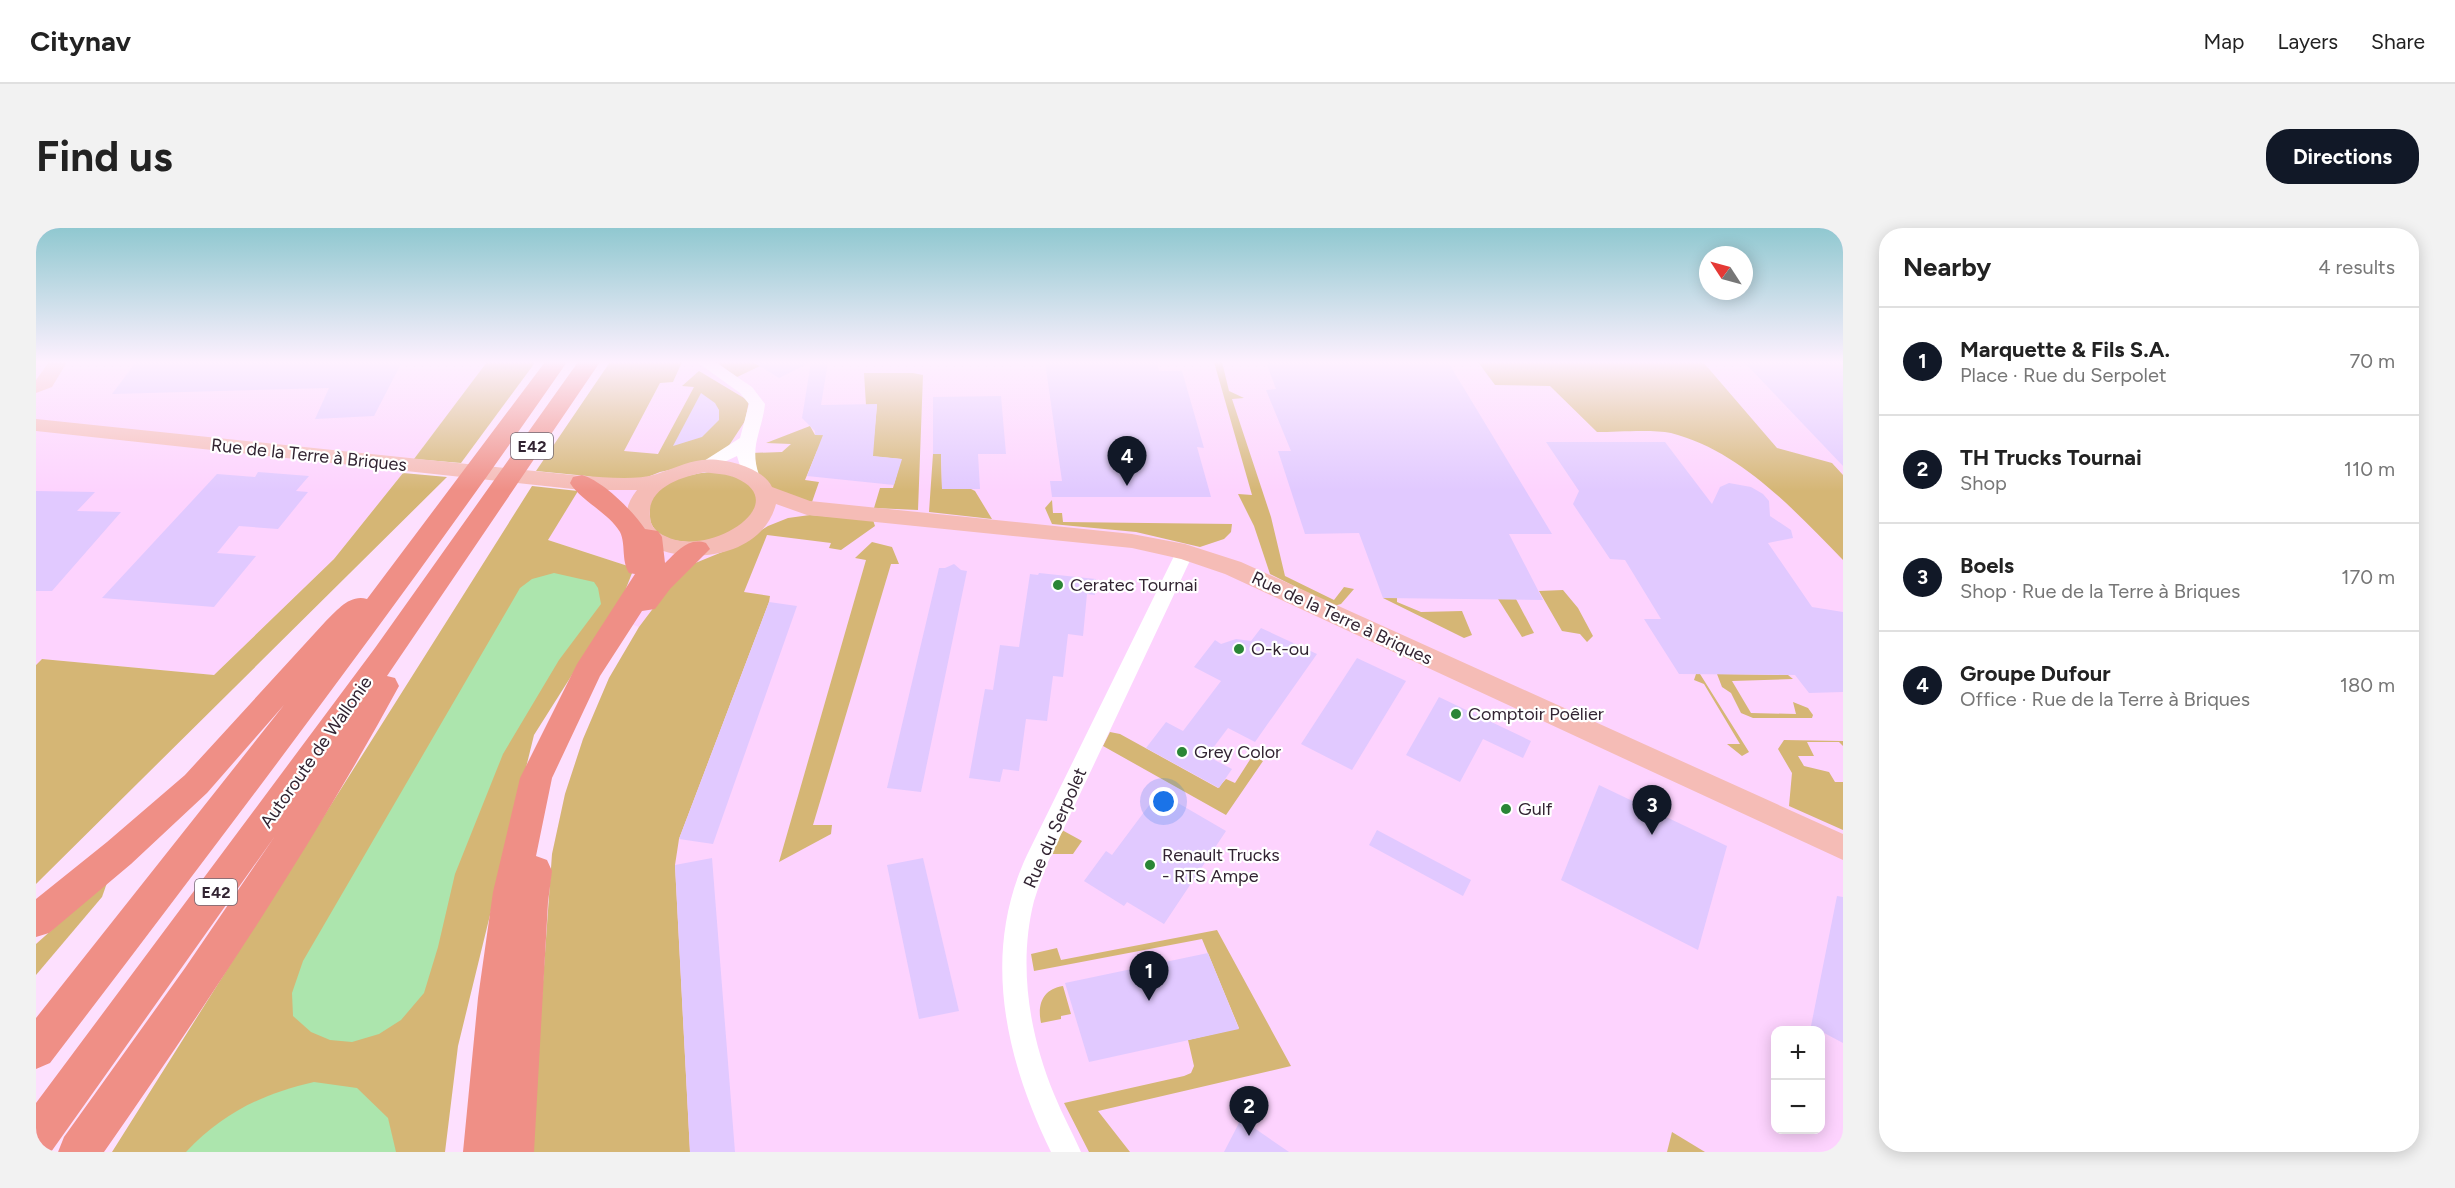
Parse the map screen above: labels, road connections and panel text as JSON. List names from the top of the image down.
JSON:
{
  "streets": {
    "highway": ["E42", "Autoroute de Wallonie"],
    "main road": ["Rue de la Terre à Briques"],
    "street": ["Rue du Serpolet"]
  },
  "crossings": [
    ["Rue de la Terre à Briques", "Rue du Serpolet"]
  ],
  "places": [
    "Ceratec Tournai",
    "O-k-ou",
    "Comptoir Poêlier",
    "Grey Color",
    "Gulf",
    "Renault Trucks - RTS Ampe"
  ],
  "north": "top left",
  "page": {
    "header": "Citynav",
    "nav": ["Map", "Layers", "Share"],
    "buttons": "Directions",
    "title": "Find us",
    "heading": ["Nearby", "4 results"],
    "list": [
      {
        "mark": "1",
        "name": "Marquette & Fils S.A.",
        "note": "Place · Rue du Serpolet",
        "value": "70 m"
      },
      {
        "mark": "2",
        "name": "TH Trucks Tournai",
        "note": "Shop",
        "value": "110 m"
      },
      {
        "mark": "3",
        "name": "Boels",
        "note": "Shop · Rue de la Terre à Briques",
        "value": "170 m"
      },
      {
        "mark": "4",
        "name": "Groupe Dufour",
        "note": "Office · Rue de la Terre à Briques",
        "value": "180 m"
      }
    ],
    "pins": [
      "4",
      "3",
      "1",
      "2"
    ],
    "map_buttons": ["+", "−"]
  }
}
